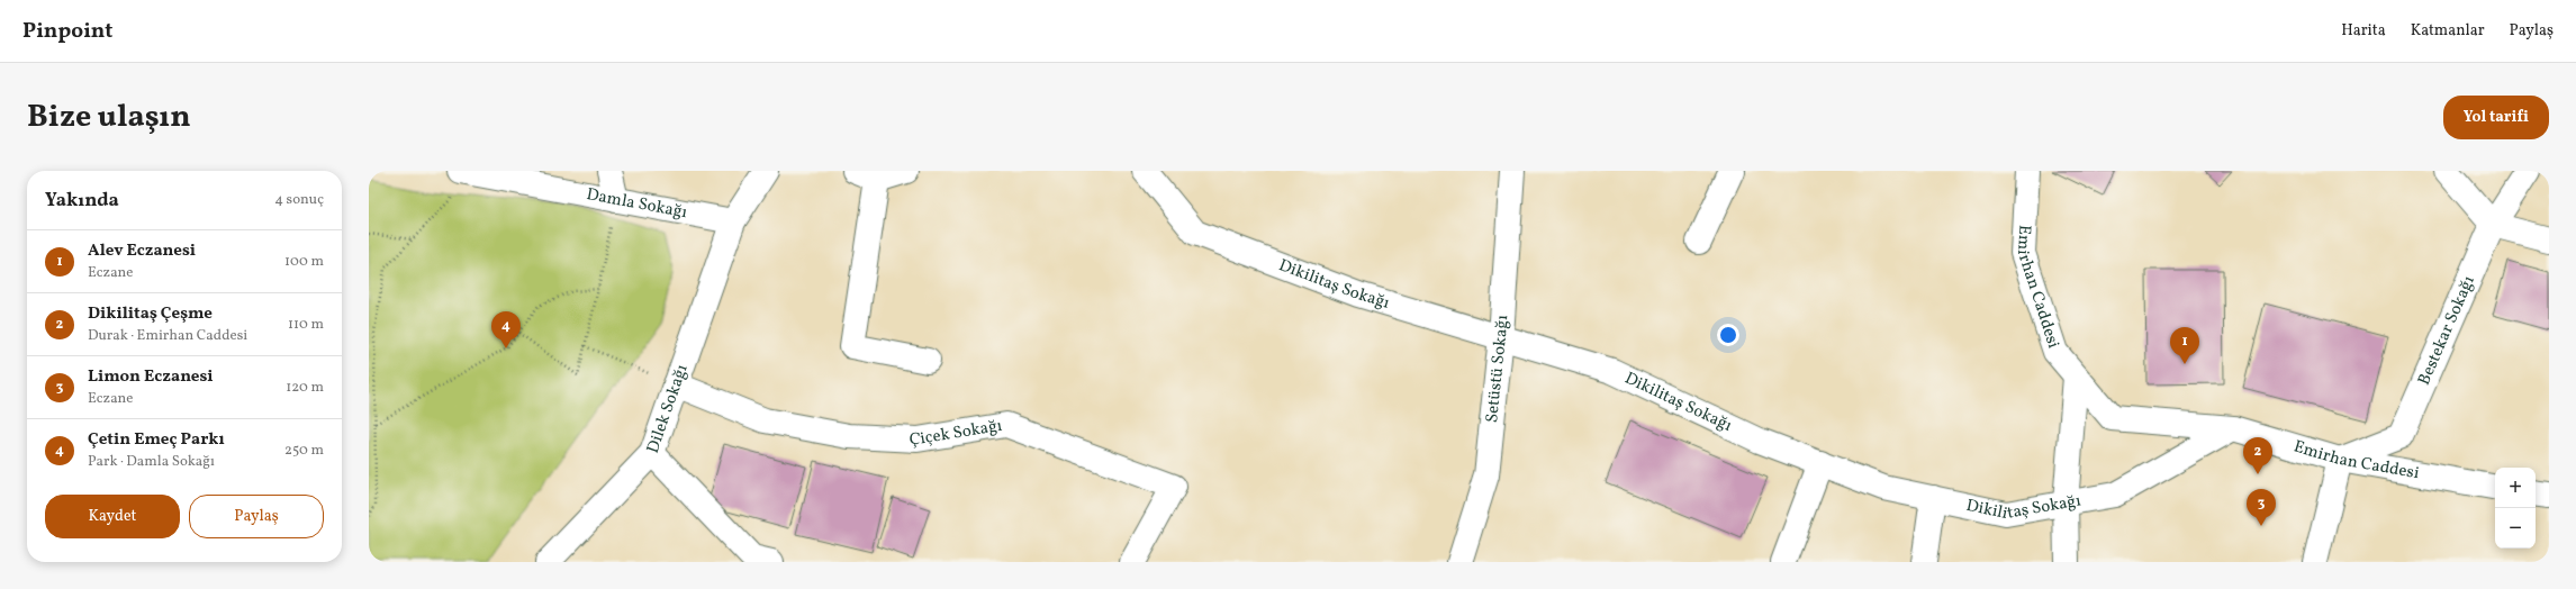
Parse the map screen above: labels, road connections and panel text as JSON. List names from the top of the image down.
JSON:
{
  "streets": {
    "street": [
      "Damla Sokağı",
      "Dikilitaş Sokağı",
      "Emirhan Caddesi",
      "Bestekar Sokağı",
      "Setüstü Sokağı",
      "Dilek Sokağı",
      "Çiçek Sokağı"
    ]
  },
  "crossings": [
    ["Damla Sokağı", "Dilek Sokağı"],
    ["Dikilitaş Sokağı", "Emirhan Caddesi"],
    ["Dikilitaş Sokağı", "Setüstü Sokağı"],
    ["Emirhan Caddesi", "Bestekar Sokağı"],
    ["Dilek Sokağı", "Çiçek Sokağı"]
  ],
  "page": {
    "header": "Pinpoint",
    "nav": ["Harita", "Katmanlar", "Paylaş"],
    "title": "Bize ulaşın",
    "buttons": [
      "Yol tarifi",
      ["Kaydet", "Paylaş"]
    ],
    "heading": ["Yakında", "4 sonuç"],
    "list": [
      {
        "mark": "1",
        "name": "Alev Eczanesi",
        "note": "Eczane",
        "value": "100 m"
      },
      {
        "mark": "2",
        "name": "Dikilitaş Çeşme",
        "note": "Durak · Emirhan Caddesi",
        "value": "110 m"
      },
      {
        "mark": "3",
        "name": "Limon Eczanesi",
        "note": "Eczane",
        "value": "120 m"
      },
      {
        "mark": "4",
        "name": "Çetin Emeç Parkı",
        "note": "Park · Damla Sokağı",
        "value": "250 m"
      }
    ],
    "pins": [
      "4",
      "1",
      "2",
      "3"
    ],
    "map_buttons": ["+", "−"]
  }
}
